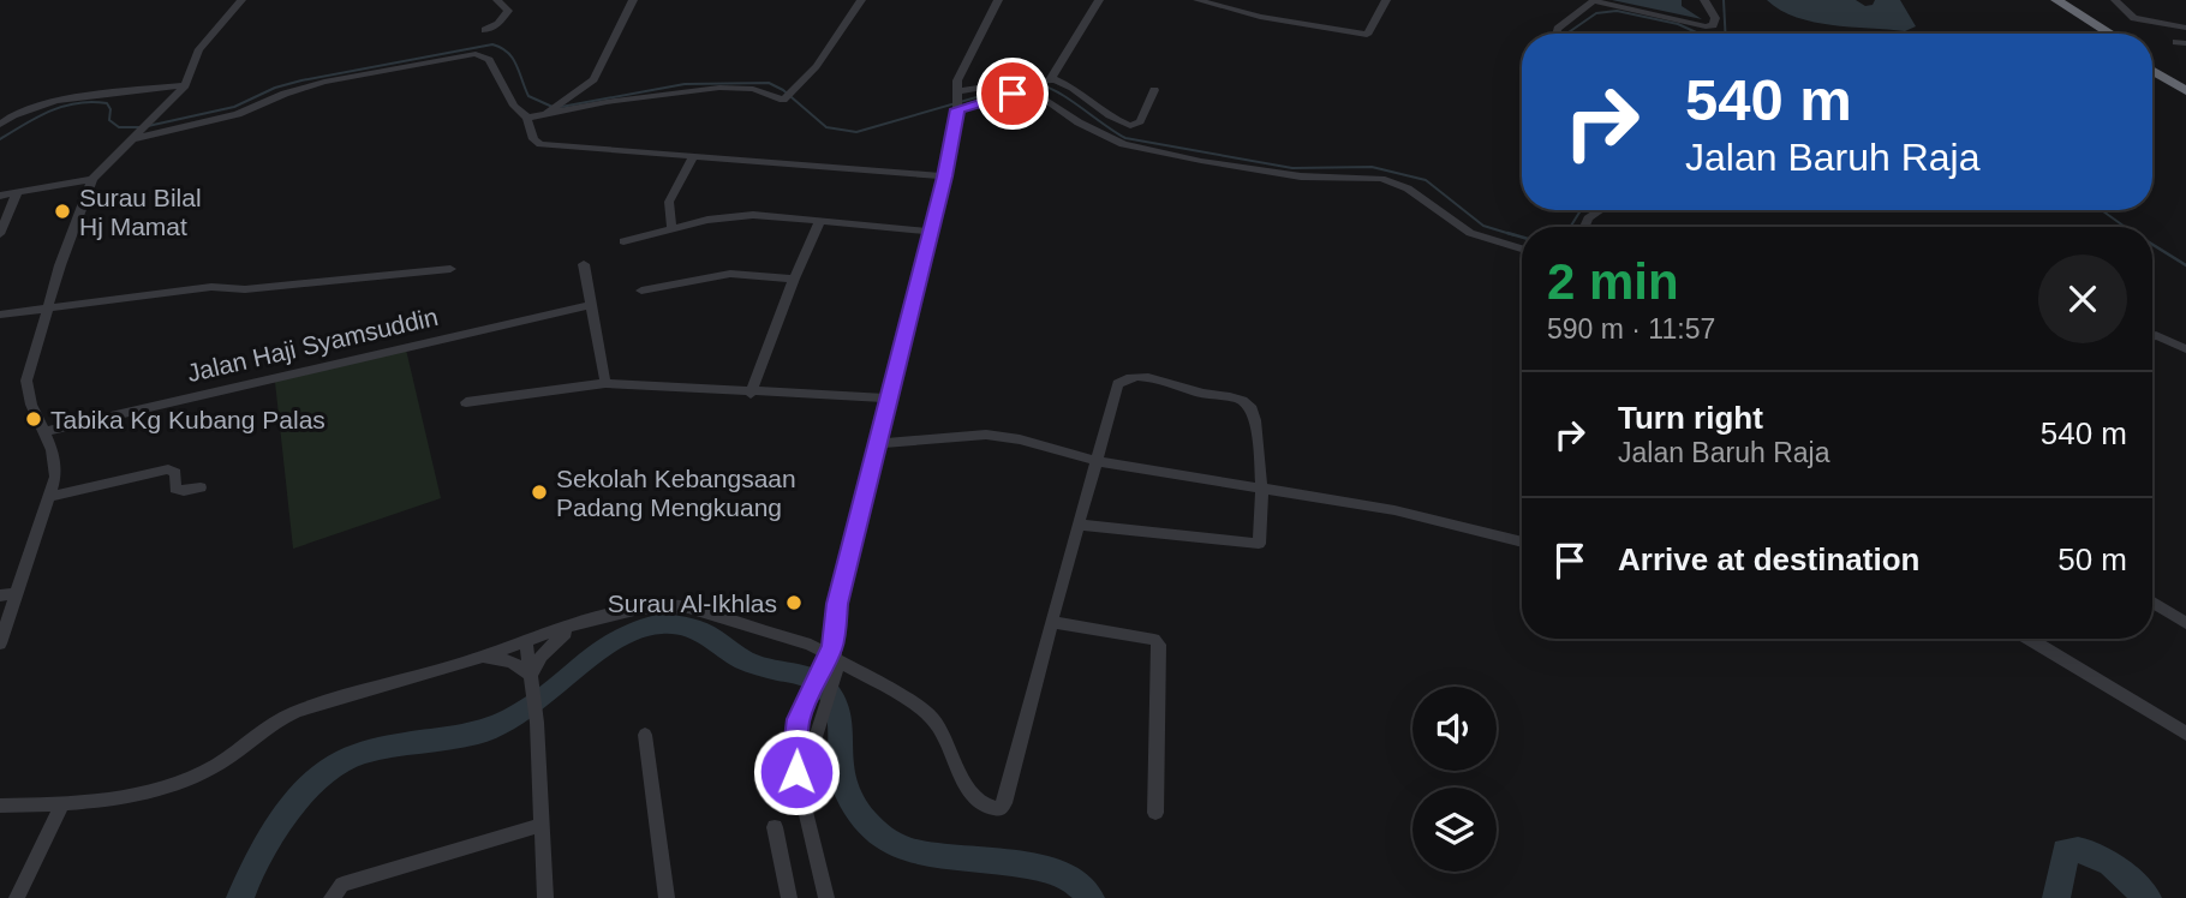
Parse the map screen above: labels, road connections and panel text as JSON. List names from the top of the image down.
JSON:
{
  "streets": {
    "street": ["Jalan Haji Syamsuddin"]
  },
  "places": [
    "Surau Bilal Hj Mamat",
    "Tabika Kg Kubang Palas",
    "Sekolah Kebangsaan Padang Mengkuang",
    "Surau Al-Ikhlas"
  ],
  "page": {
    "turn": ["540 m", "Jalan Baruh Raja"],
    "heading": ["2 min", "590 m · 11:57"],
    "list": [
      {
        "name": "Turn right",
        "note": "Jalan Baruh Raja",
        "value": "540 m"
      },
      {
        "name": "Arrive at destination",
        "value": "50 m"
      }
    ]
  }
}
